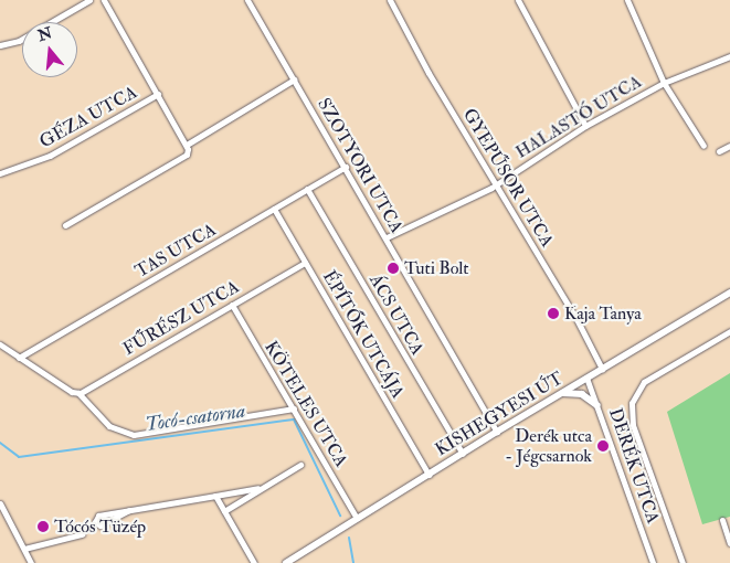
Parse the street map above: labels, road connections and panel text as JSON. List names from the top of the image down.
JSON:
{
  "streets": {
    "street": [
      "GÉZA UTCA",
      "HALASTÓ UTCA",
      "SZOTYORI UTCA",
      "GYEPŰSOR UTCA",
      "TAS UTCA",
      "ÁCS UTCA",
      "FŰRÉSZ UTCA",
      "ÉPÍTŐK UTCÁJA",
      "KÖTELES UTCA",
      "KISHEGYESI ÚT",
      "DERÉK UTCA"
    ]
  },
  "crossings": [
    ["HALASTÓ UTCA", "SZOTYORI UTCA"],
    ["HALASTÓ UTCA", "GYEPŰSOR UTCA"],
    ["SZOTYORI UTCA", "TAS UTCA"],
    ["SZOTYORI UTCA", "KISHEGYESI ÚT"],
    ["GYEPŰSOR UTCA", "KISHEGYESI ÚT"],
    ["TAS UTCA", "ÁCS UTCA"],
    ["TAS UTCA", "ÉPÍTŐK UTCÁJA"],
    ["ÁCS UTCA", "KISHEGYESI ÚT"],
    ["FŰRÉSZ UTCA", "ÉPÍTŐK UTCÁJA"],
    ["FŰRÉSZ UTCA", "KÖTELES UTCA"],
    ["ÉPÍTŐK UTCÁJA", "KISHEGYESI ÚT"],
    ["KÖTELES UTCA", "KISHEGYESI ÚT"],
    ["KISHEGYESI ÚT", "DERÉK UTCA"]
  ],
  "water": ["Tocó-csatorna"],
  "places": [
    "Tuti Bolt",
    "Kaja Tanya",
    "Derék utca - Jégcsarnok",
    "Tócós Tüzép"
  ],
  "north": "top"
}
